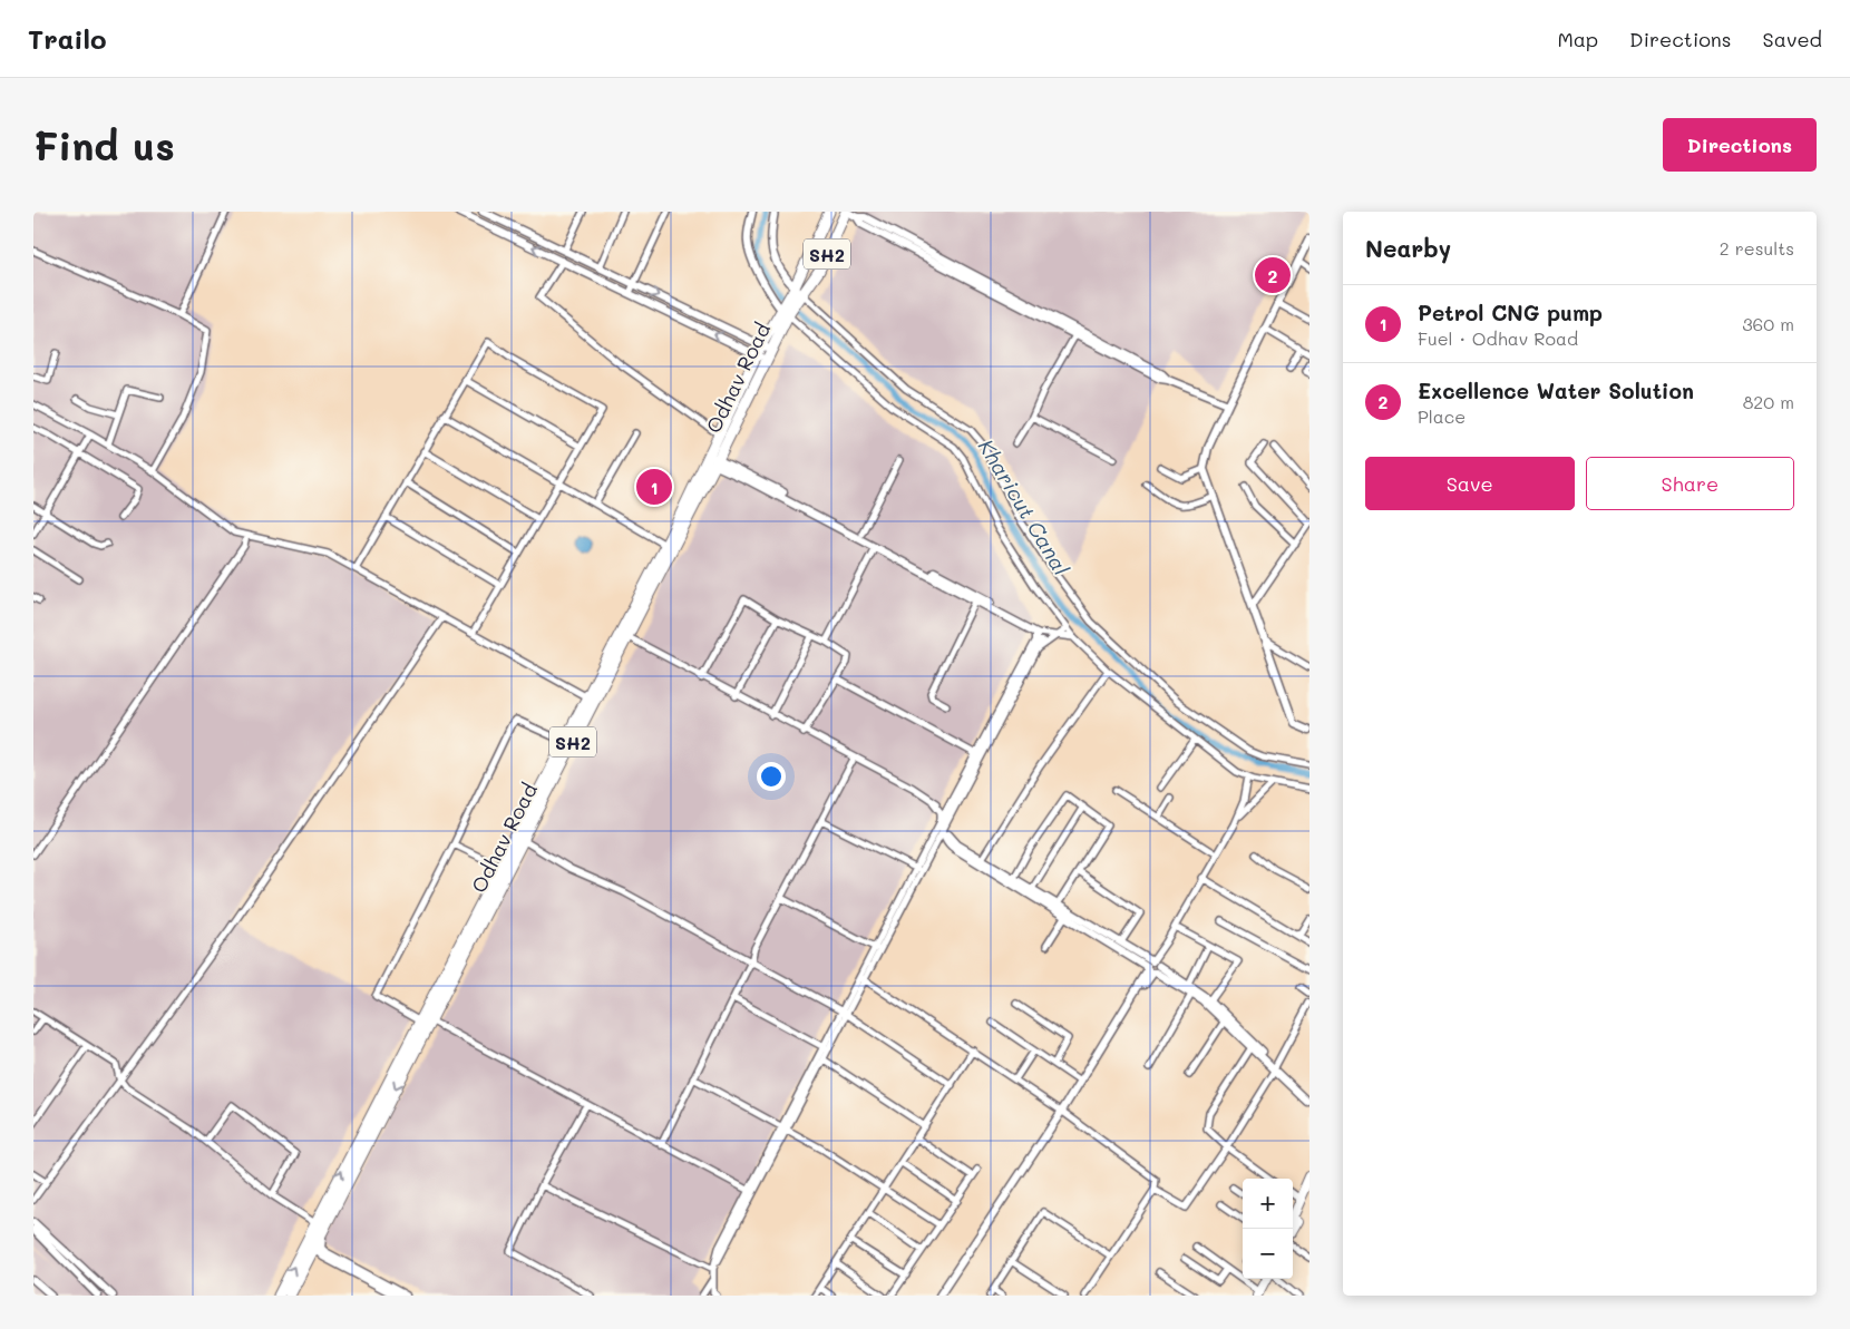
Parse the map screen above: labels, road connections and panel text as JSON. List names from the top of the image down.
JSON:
{
  "streets": {
    "main road": ["SH2", "Odhav Road"]
  },
  "crossings": [
    ["SH2", "Odhav Road"]
  ],
  "water": ["Kharicut Canal"],
  "page": {
    "header": "Trailo",
    "nav": ["Map", "Directions", "Saved"],
    "buttons": [
      "Directions",
      ["Save", "Share"]
    ],
    "title": "Find us",
    "heading": ["Nearby", "2 results"],
    "pins": ["2", "1"],
    "list": [
      {
        "mark": "1",
        "name": "Petrol CNG pump",
        "note": "Fuel · Odhav Road",
        "value": "360 m"
      },
      {
        "mark": "2",
        "name": "Excellence Water Solution",
        "note": "Place",
        "value": "820 m"
      }
    ],
    "map_buttons": ["+", "−"]
  }
}
